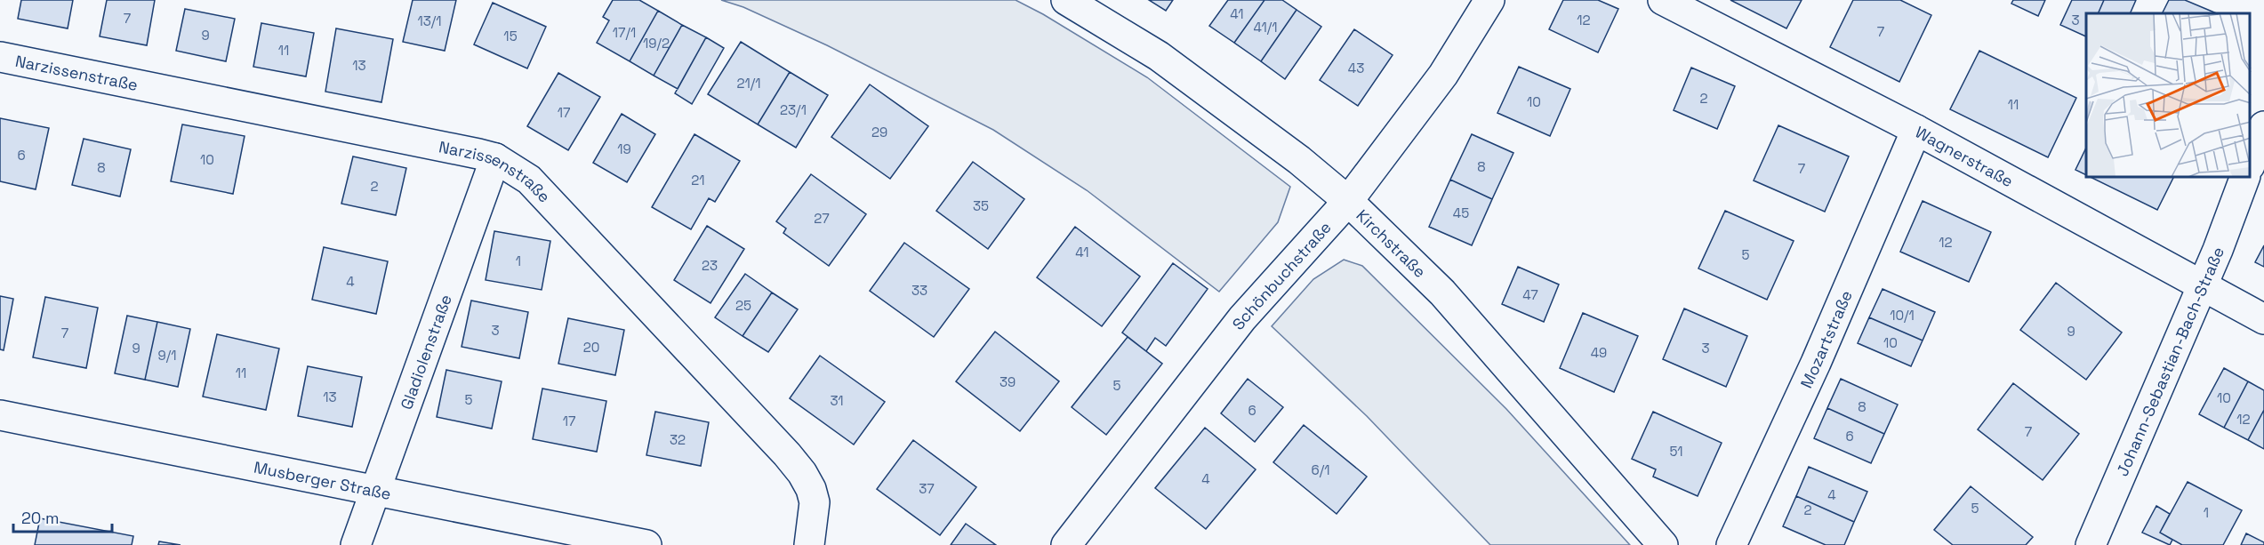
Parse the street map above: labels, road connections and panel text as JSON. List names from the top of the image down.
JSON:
{
  "streets": {
    "street": [
      "Narzissenstraße",
      "Wagnerstraße",
      "Kirchstraße",
      "Schönbuchstraße",
      "Mozartstraße",
      "Gladiolenstraße",
      "Johann-Sebastian-Bach-Straße",
      "Musberger Straße"
    ]
  },
  "crossings": [
    ["Narzissenstraße", "Gladiolenstraße"],
    ["Wagnerstraße", "Mozartstraße"],
    ["Wagnerstraße", "Johann-Sebastian-Bach-Straße"],
    ["Kirchstraße", "Schönbuchstraße"],
    ["Gladiolenstraße", "Musberger Straße"]
  ],
  "house_numbers": [
    "41",
    "7",
    "12",
    "3",
    "13/1",
    "41/1",
    "7",
    "17/1",
    "9",
    "15",
    "19/2",
    "11",
    "13",
    "43",
    "21/1",
    "2",
    "10",
    "11",
    "23/1",
    "17",
    "29",
    "19",
    "6",
    "10",
    "8",
    "8",
    "7",
    "21",
    "2",
    "35",
    "45",
    "27",
    "12",
    "41",
    "5",
    "1",
    "23",
    "4",
    "33",
    "47",
    "25",
    "10/1",
    "3",
    "9",
    "7",
    "10",
    "20",
    "9",
    "3",
    "49",
    "9/1",
    "11",
    "39",
    "5",
    "13",
    "10",
    "5",
    "31",
    "8",
    "6",
    "12",
    "17",
    "7",
    "6",
    "32",
    "51",
    "6/1",
    "4",
    "37",
    "4",
    "5",
    "2",
    "1"
  ],
  "scale_bar": "20 m"
}
